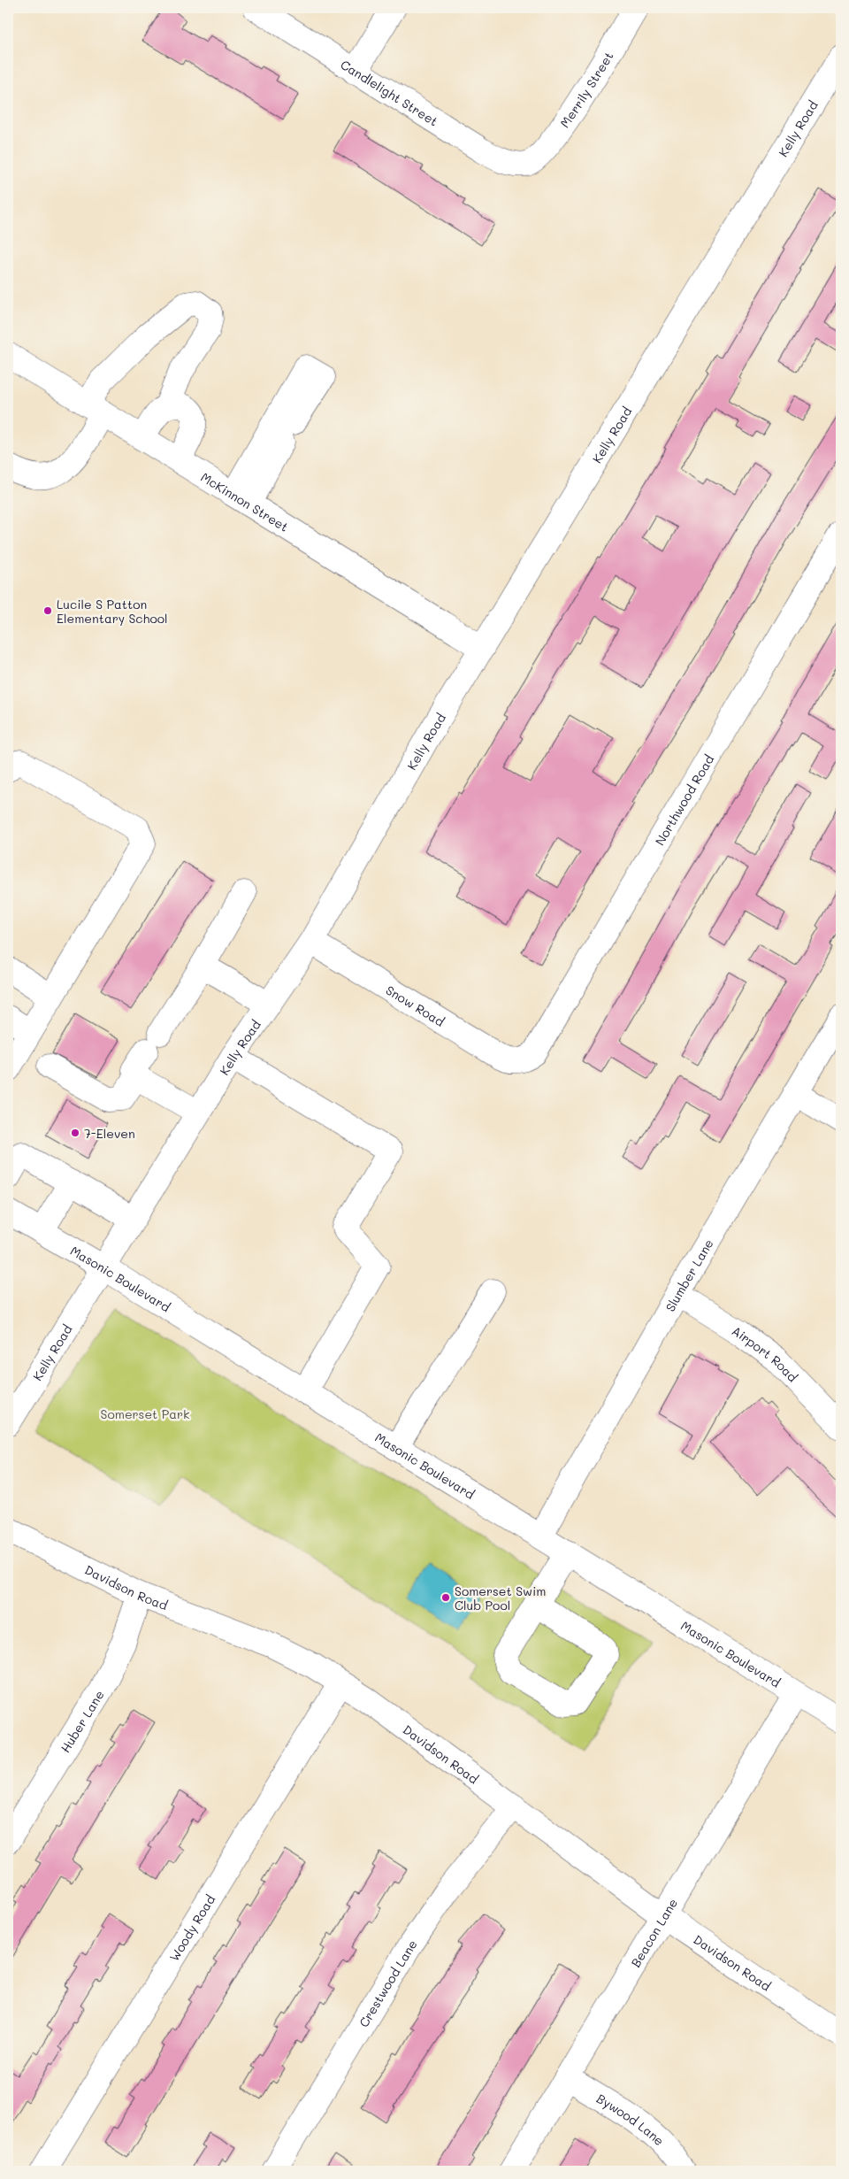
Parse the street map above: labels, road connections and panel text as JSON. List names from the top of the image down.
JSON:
{
  "streets": {
    "street": [
      "Merrily Street",
      "Candlelight Street",
      "Kelly Road",
      "McKinnon Street",
      "Northwood Road",
      "Snow Road",
      "Slumber Lane",
      "Masonic Boulevard",
      "Airport Road",
      "Davidson Road",
      "Huber Lane",
      "Woody Road",
      "Beacon Lane",
      "Crestwood Lane",
      "Bywood Lane"
    ]
  },
  "crossings": [
    ["Merrily Street", "Candlelight Street"],
    ["Kelly Road", "McKinnon Street"],
    ["Kelly Road", "Snow Road"],
    ["Kelly Road", "Masonic Boulevard"],
    ["Northwood Road", "Snow Road"],
    ["Slumber Lane", "Masonic Boulevard"],
    ["Slumber Lane", "Airport Road"],
    ["Masonic Boulevard", "Beacon Lane"],
    ["Davidson Road", "Huber Lane"],
    ["Davidson Road", "Woody Road"],
    ["Davidson Road", "Beacon Lane"],
    ["Davidson Road", "Crestwood Lane"],
    ["Beacon Lane", "Bywood Lane"]
  ],
  "parks": ["Somerset Park"],
  "places": ["Lucile S Patton Elementary School", "7-Eleven", "Somerset Swim Club Pool"]
}
